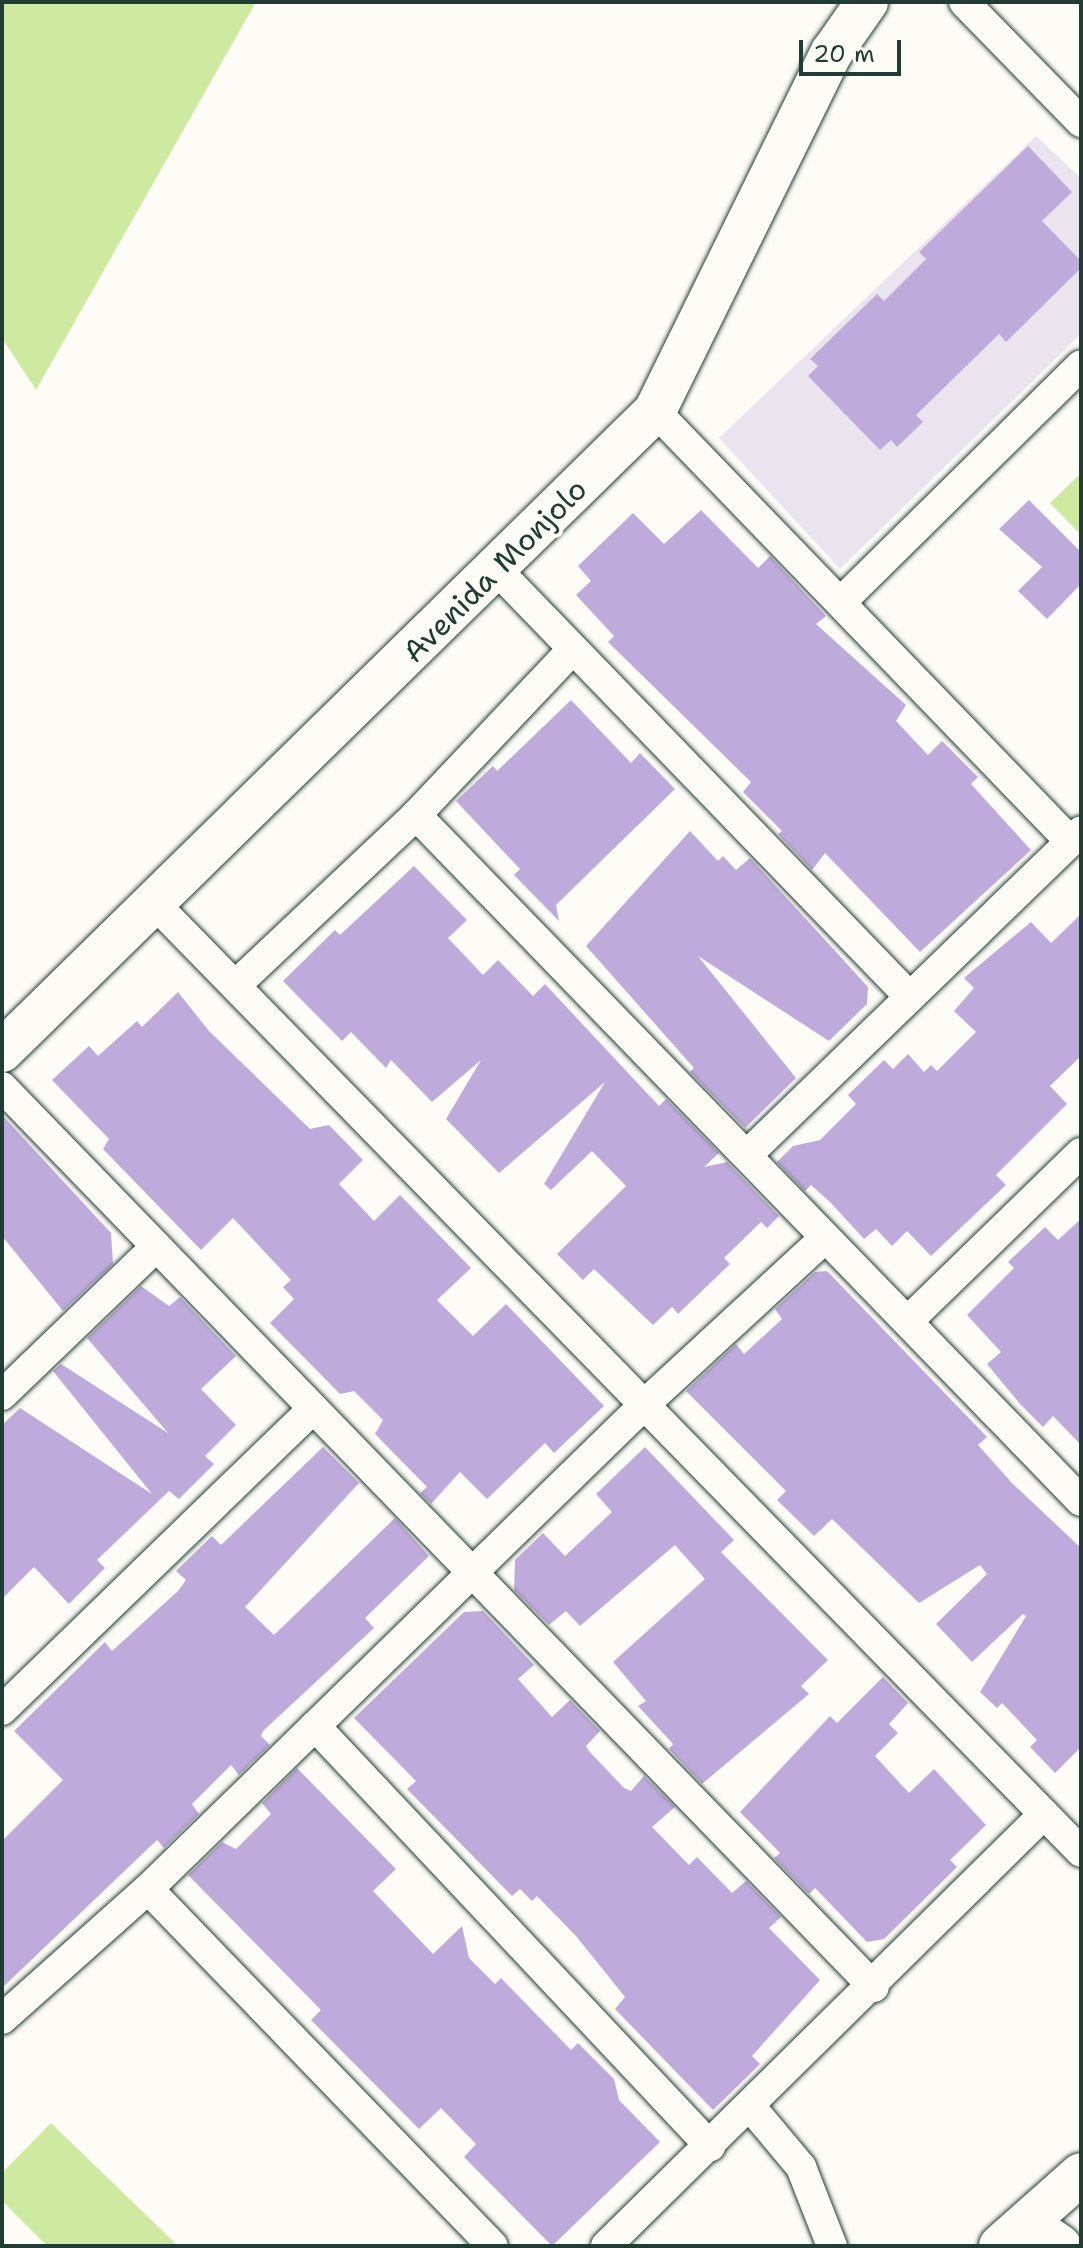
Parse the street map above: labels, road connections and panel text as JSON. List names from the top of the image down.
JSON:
{
  "streets": {
    "street": ["Avenida Monjolo"]
  },
  "scale_bar": "20 m"
}
